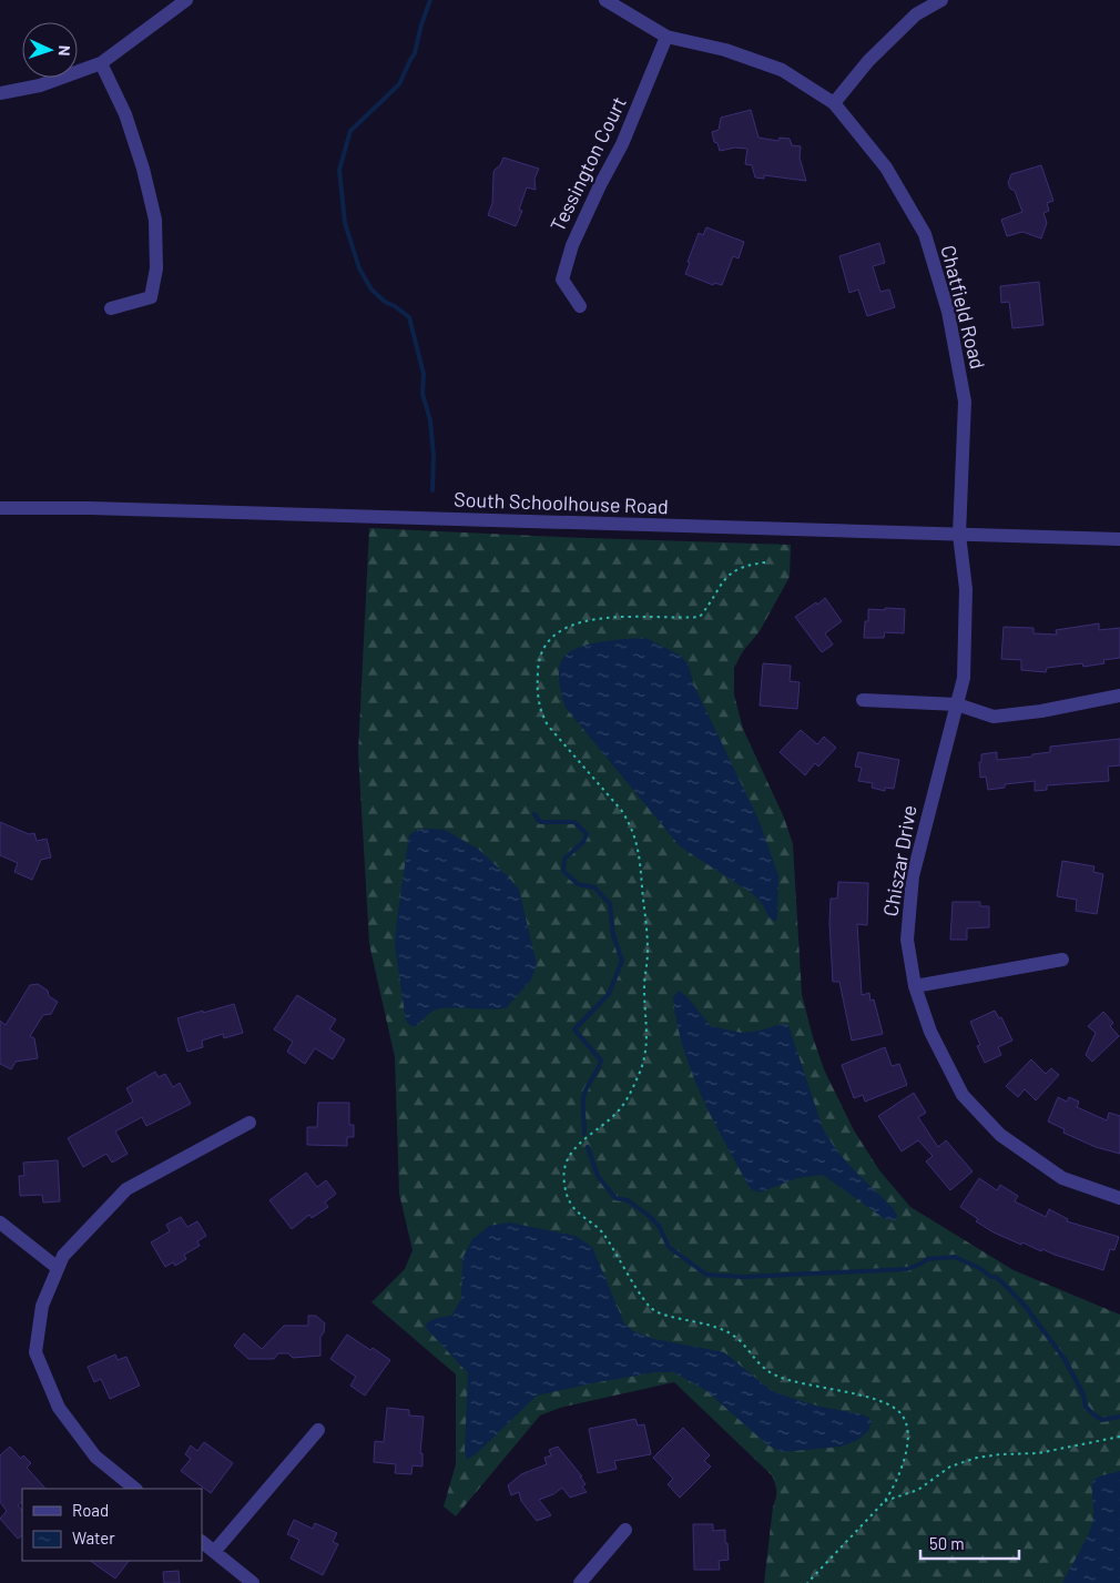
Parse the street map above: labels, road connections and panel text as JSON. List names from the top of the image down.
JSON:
{
  "streets": {
    "street": [
      "Tessington Court",
      "Chatfield Road",
      "South Schoolhouse Road",
      "Chiszar Drive"
    ]
  },
  "crossings": [
    ["Tessington Court", "Chatfield Road"],
    ["Chatfield Road", "South Schoolhouse Road"],
    ["Chatfield Road", "Chiszar Drive"],
    ["South Schoolhouse Road", "Chiszar Drive"]
  ],
  "legend": ["Road", "Water"],
  "scale_bar": "50 m",
  "north": "right"
}
